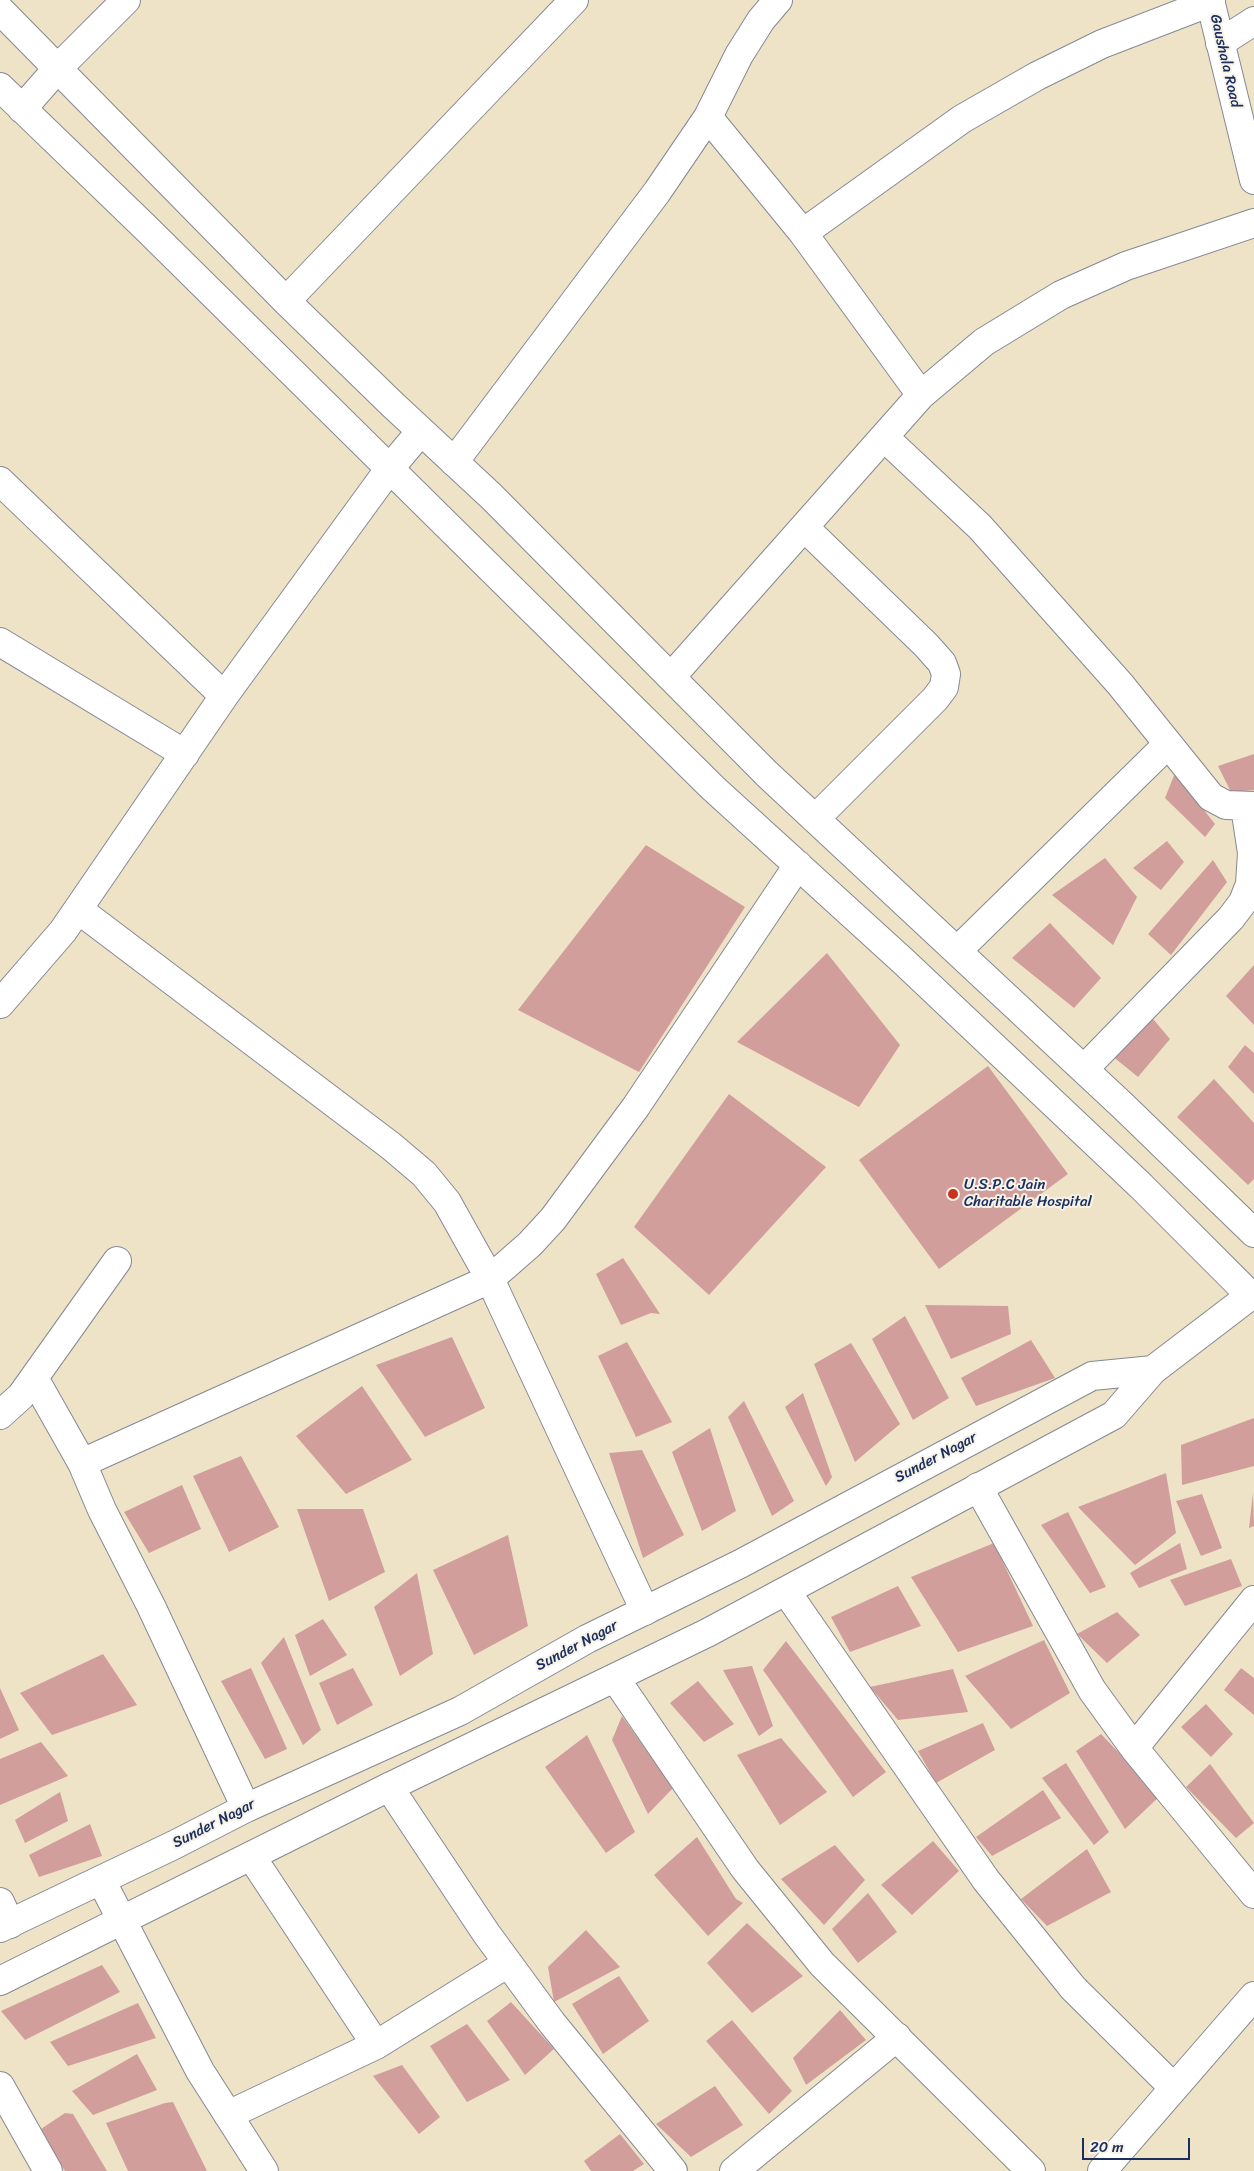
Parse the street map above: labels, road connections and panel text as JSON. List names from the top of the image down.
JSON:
{
  "streets": {
    "street": ["Gaushala Road", "Sunder Nagar"]
  },
  "places": ["U.S.P.C Jain Charitable Hospital"],
  "scale_bar": "20 m"
}
